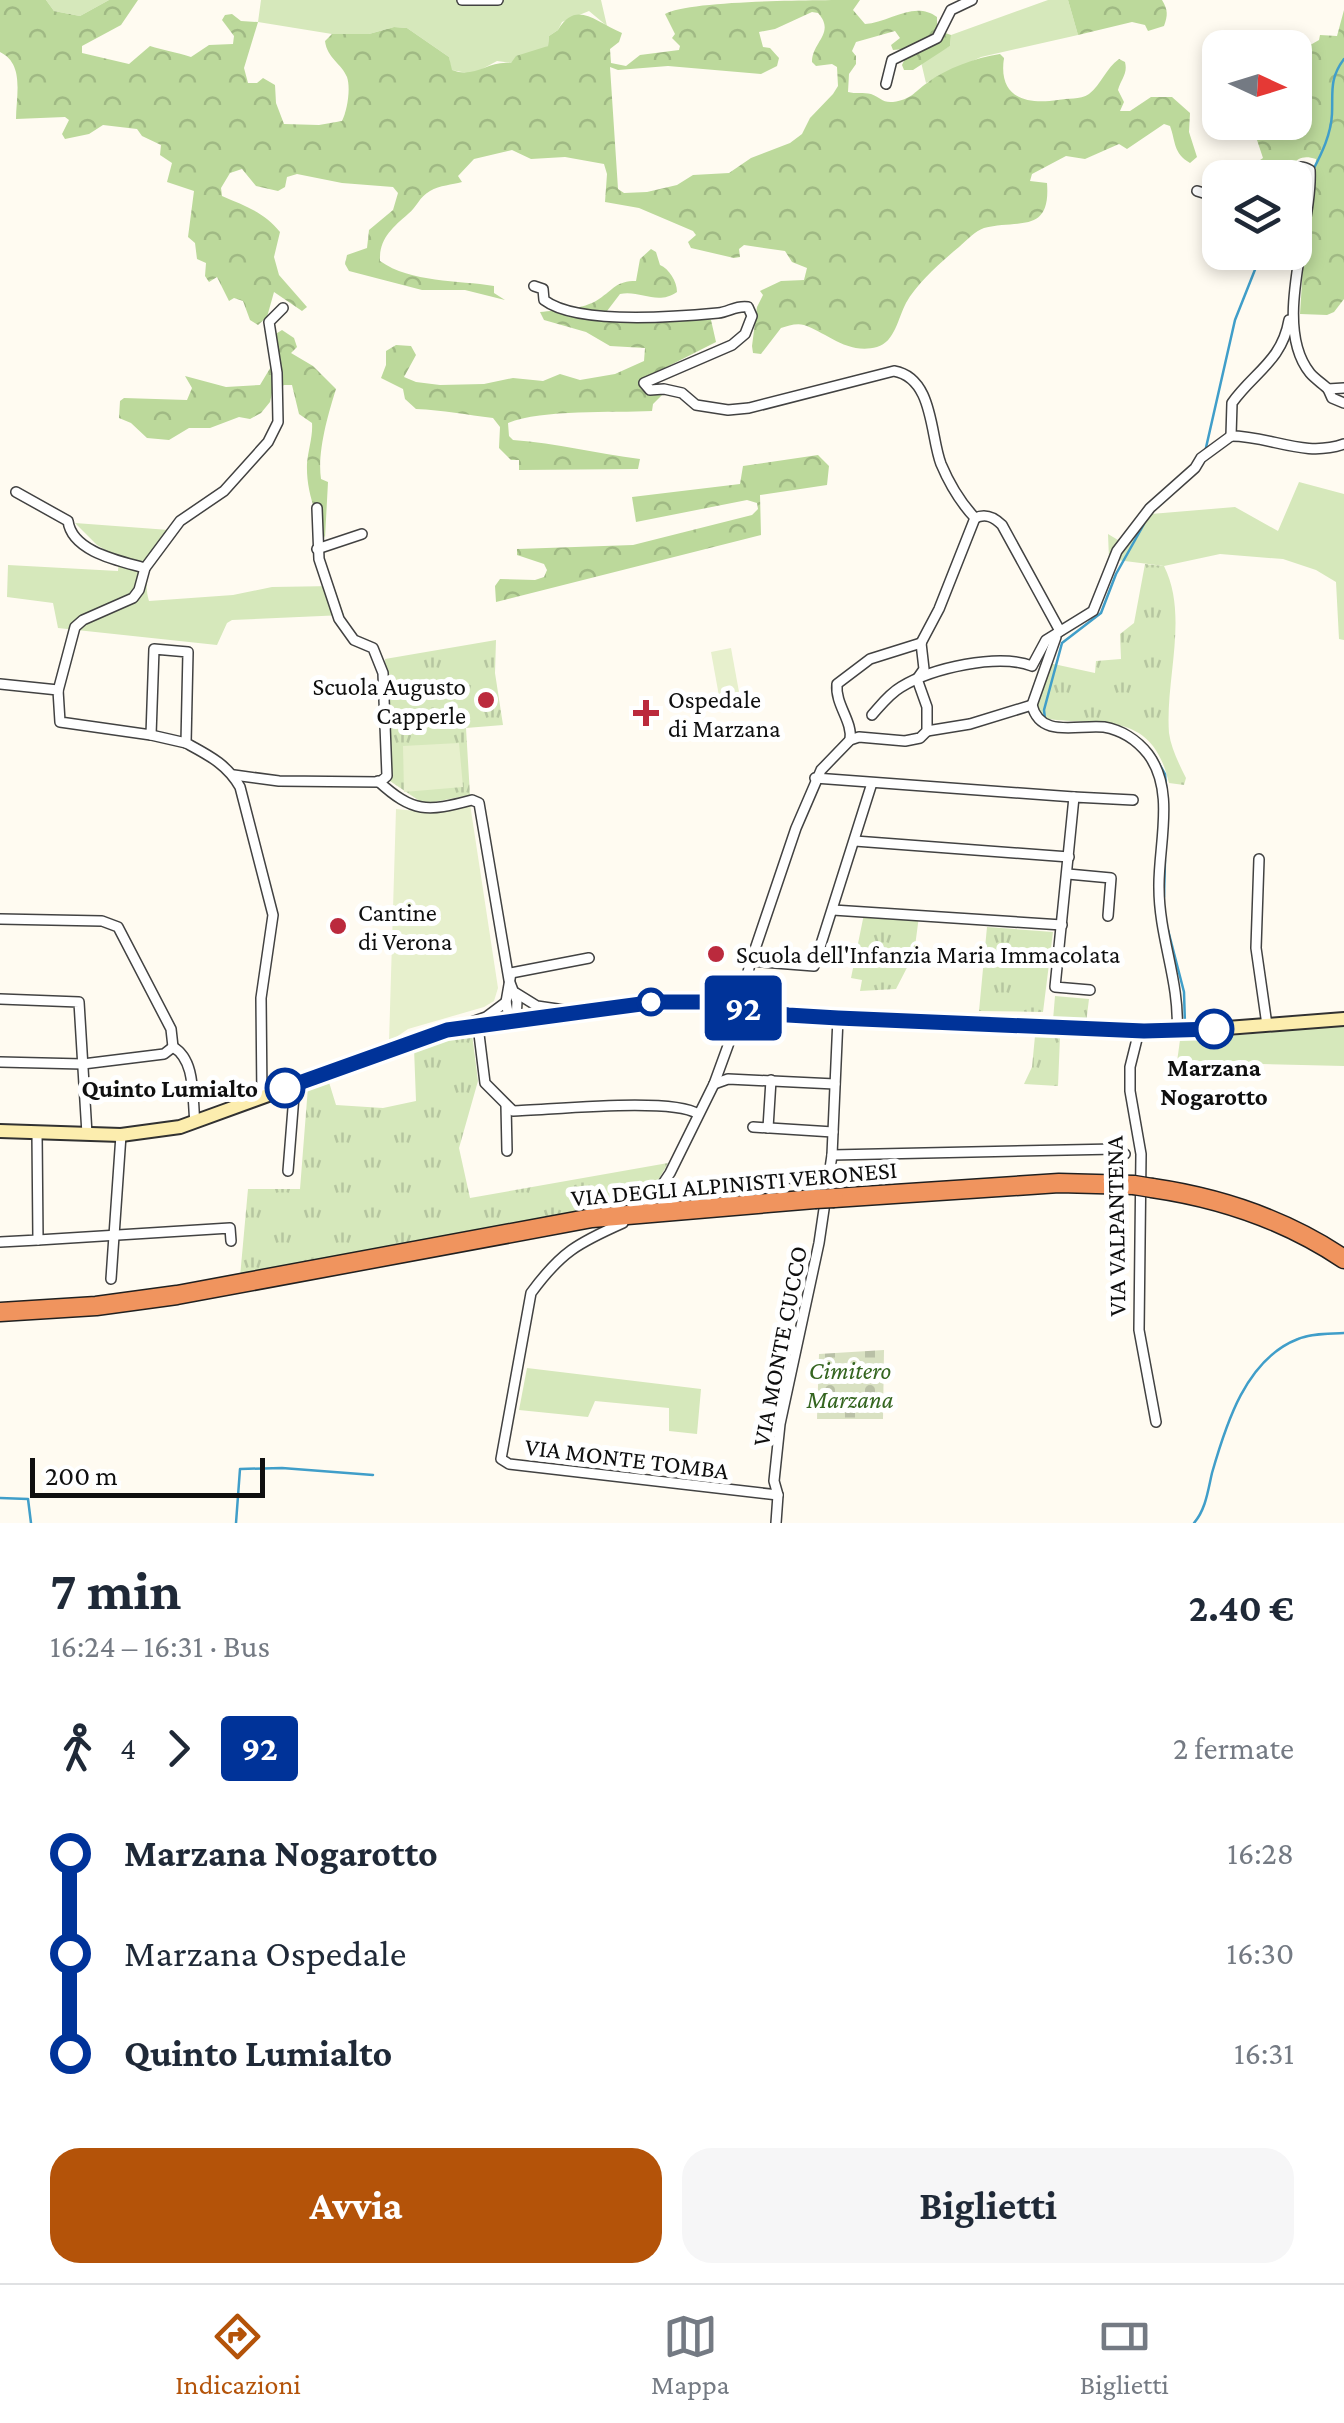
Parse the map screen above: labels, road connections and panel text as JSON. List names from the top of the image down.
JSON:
{
  "streets": {
    "highway": ["VIA DEGLI ALPINISTI VERONESI"],
    "street": ["VIA VALPANTENA", "VIA MONTE CUCCO", "VIA MONTE TOMBA"]
  },
  "crossings": [
    ["VIA MONTE CUCCO", "VIA MONTE TOMBA"]
  ],
  "parks": ["Cimitero Marzana"],
  "places": {
    "other": [
      "Scuola Augusto Capperle",
      "Cantine di Verona",
      "Scuola dell'Infanzia Maria Immacolata",
      "Marzana Nogarotto",
      "Quinto Lumialto"
    ],
    "health": ["Ospedale di Marzana"]
  },
  "lines": ["bus line 92"],
  "scale_bar": "200 m",
  "north": "right",
  "page": {
    "on_map": "92",
    "scale": "200 m",
    "heading": ["7 min", "16:24 – 16:31 · Bus", "2.40 €"],
    "legs": ["4", "92", "2 fermate"],
    "list": [
      {
        "name": "Marzana Nogarotto",
        "value": "16:28"
      },
      {
        "name": "Marzana Ospedale",
        "value": "16:30"
      },
      {
        "name": "Quinto Lumialto",
        "value": "16:31"
      }
    ],
    "buttons": ["Avvia", "Biglietti"],
    "tabs": ["Indicazioni", "Mappa", "Biglietti"]
  }
}
